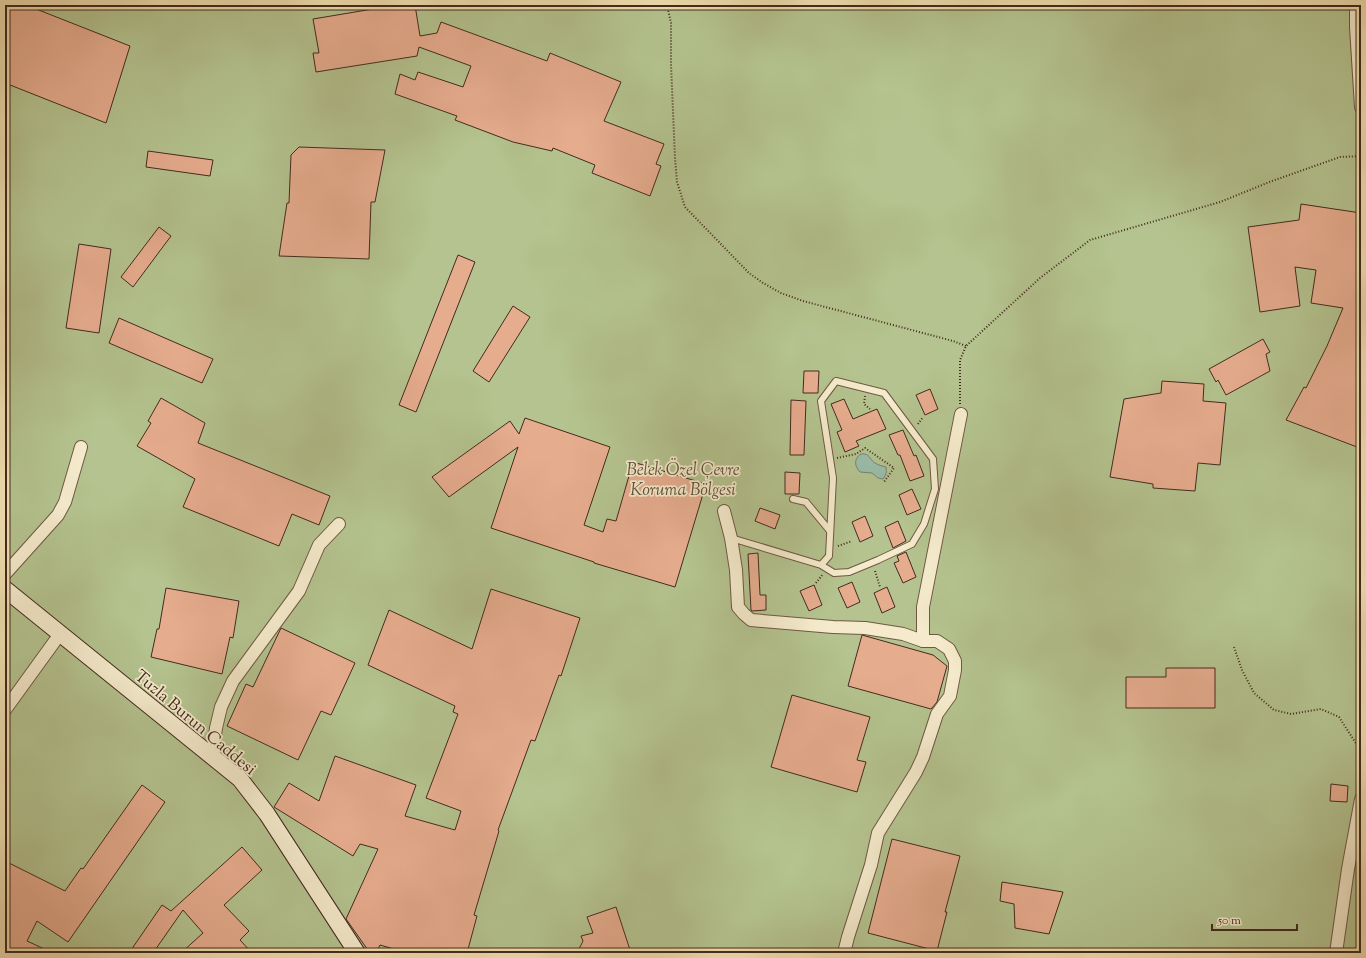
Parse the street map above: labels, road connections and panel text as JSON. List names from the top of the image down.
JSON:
{
  "streets": {
    "main road": ["Tuzla Burun Caddesi"]
  },
  "parks": ["Belek Özel Çevre Koruma Bölgesi"],
  "scale_bar": "50 m"
}
